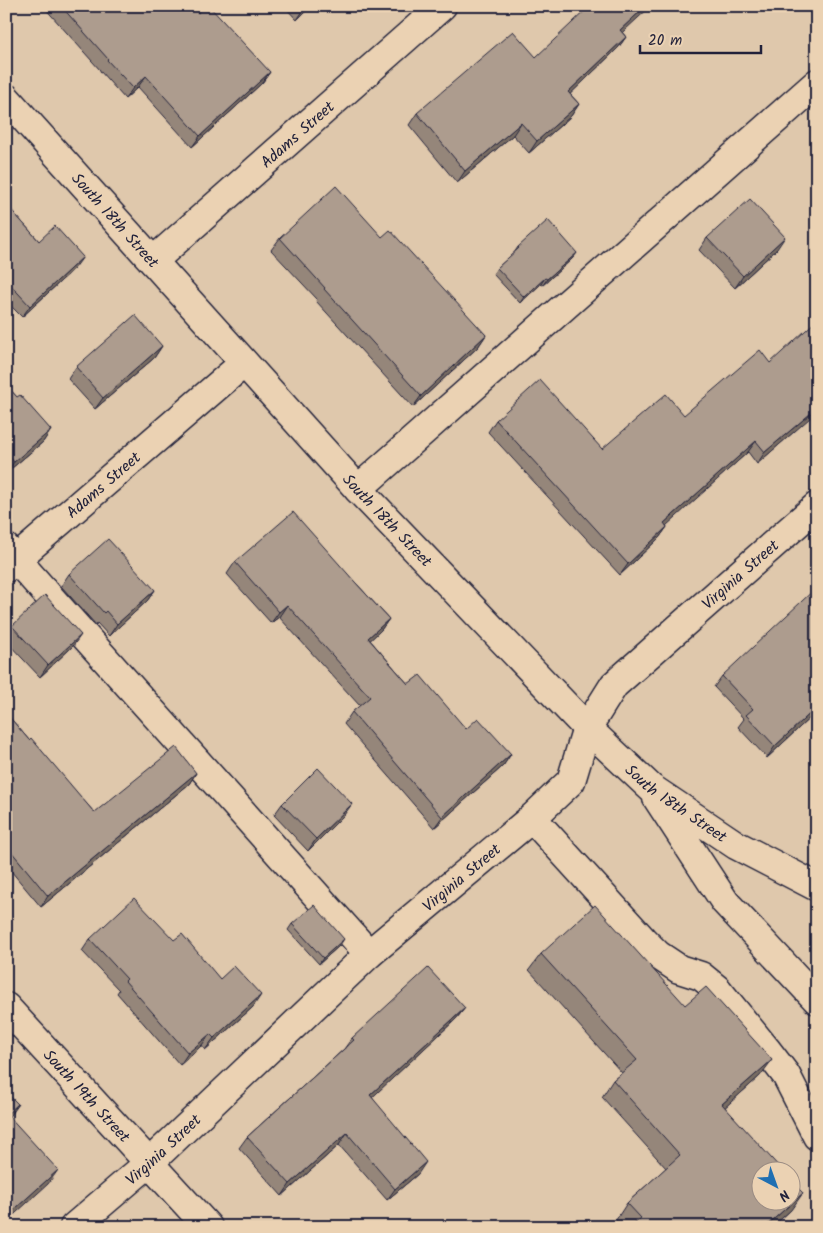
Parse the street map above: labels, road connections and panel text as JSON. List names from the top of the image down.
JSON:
{
  "streets": {
    "street": [
      "Adams Street",
      "South 18th Street",
      "Virginia Street",
      "South 19th Street"
    ]
  },
  "crossings": [
    ["Adams Street", "South 18th Street"],
    ["South 18th Street", "Virginia Street"],
    ["Virginia Street", "South 19th Street"]
  ],
  "scale_bar": "20 m",
  "north": "bottom right"
}
